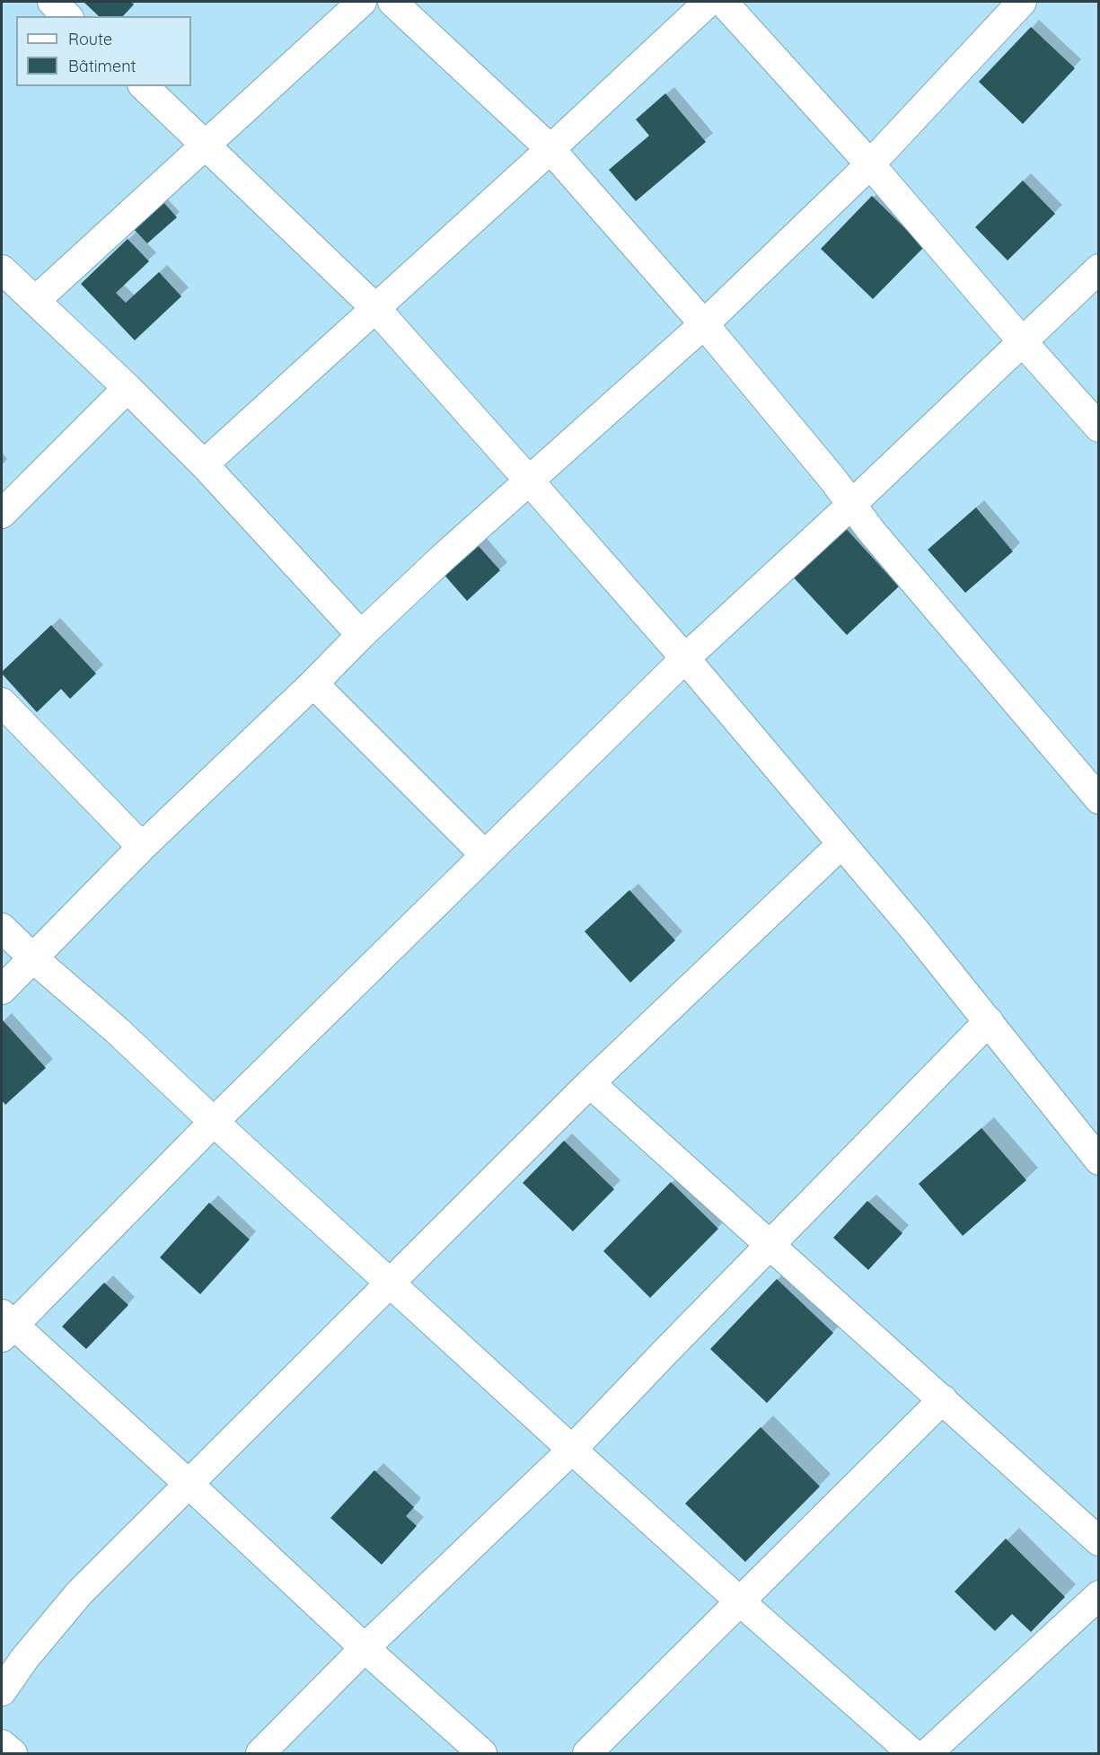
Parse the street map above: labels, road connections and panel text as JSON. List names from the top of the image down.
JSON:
{
  "legend": ["Route", "Bâtiment"]
}
